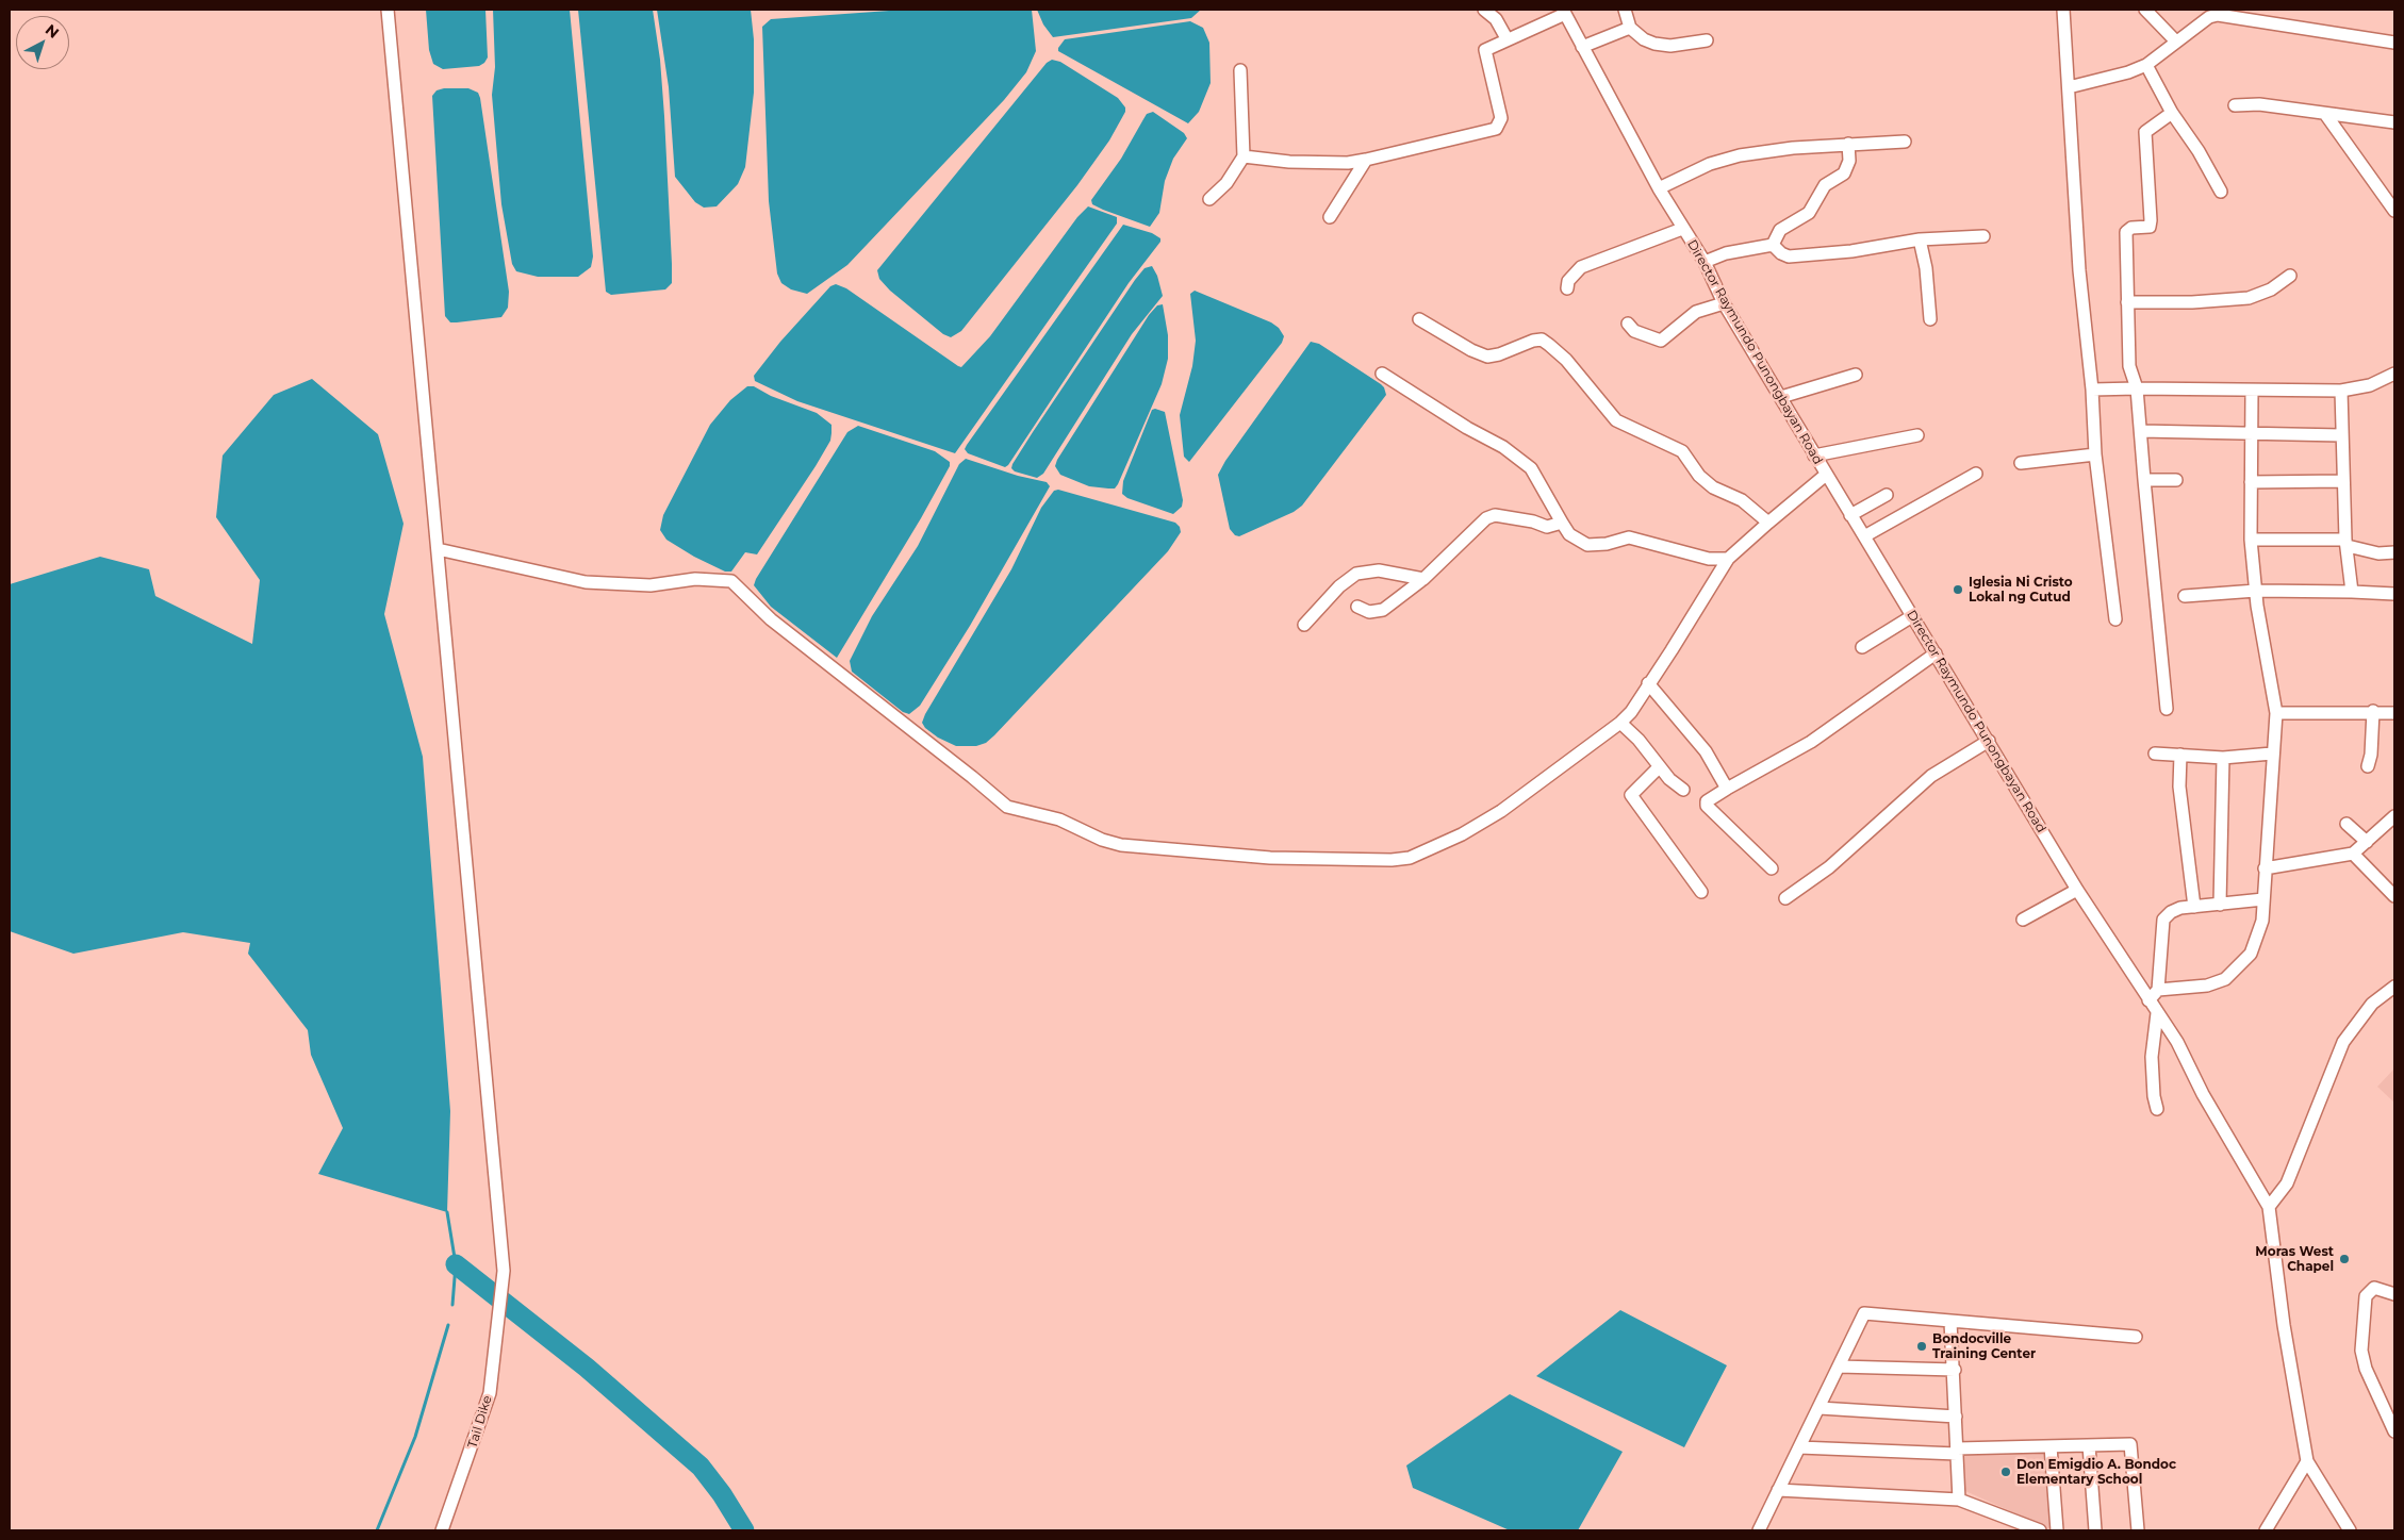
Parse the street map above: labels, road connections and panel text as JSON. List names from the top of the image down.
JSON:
{
  "streets": {
    "street": ["Director Raymundo Punongbayan Road", "Tail Dike"]
  },
  "places": [
    "Iglesia Ni Cristo Lokal ng Cutud",
    "Moras West Chapel",
    "Bondocville Training Center",
    "Don Emigdio A. Bondoc Elementary School"
  ],
  "north": "top right"
}
